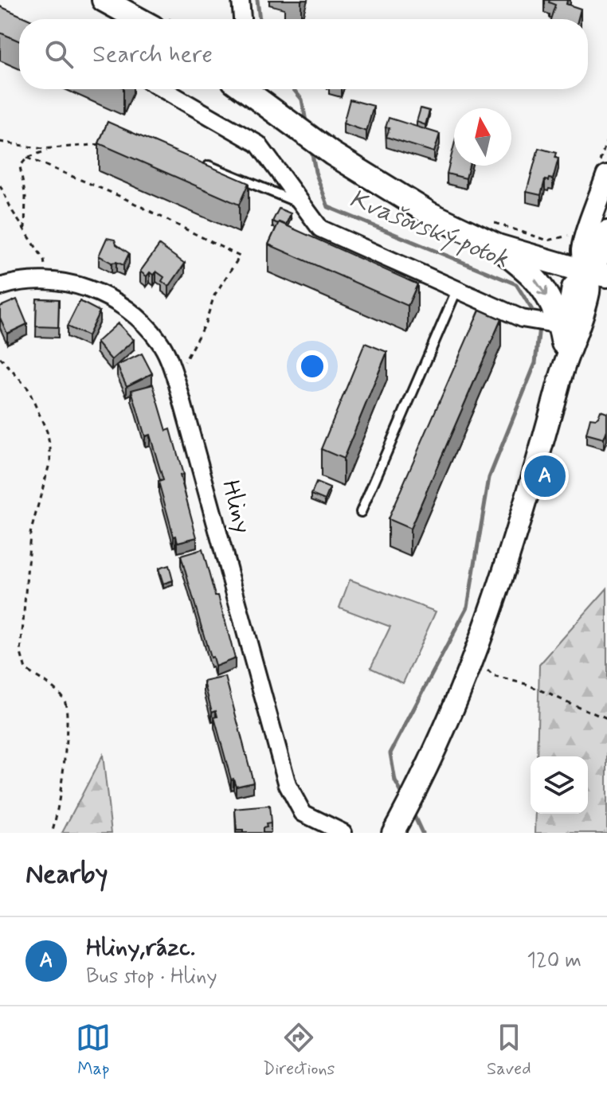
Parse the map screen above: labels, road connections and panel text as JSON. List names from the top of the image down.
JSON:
{
  "streets": {
    "street": ["Hliny"]
  },
  "water": ["Kvašovský potok"],
  "north": "top",
  "page": {
    "search": "Search here",
    "pins": "A",
    "heading": "Nearby",
    "list": [
      {
        "mark": "A",
        "name": "Hliny,rázc.",
        "note": "Bus stop · Hliny",
        "value": "120 m"
      }
    ],
    "nav": ["Map", "Directions", "Saved"]
  }
}
